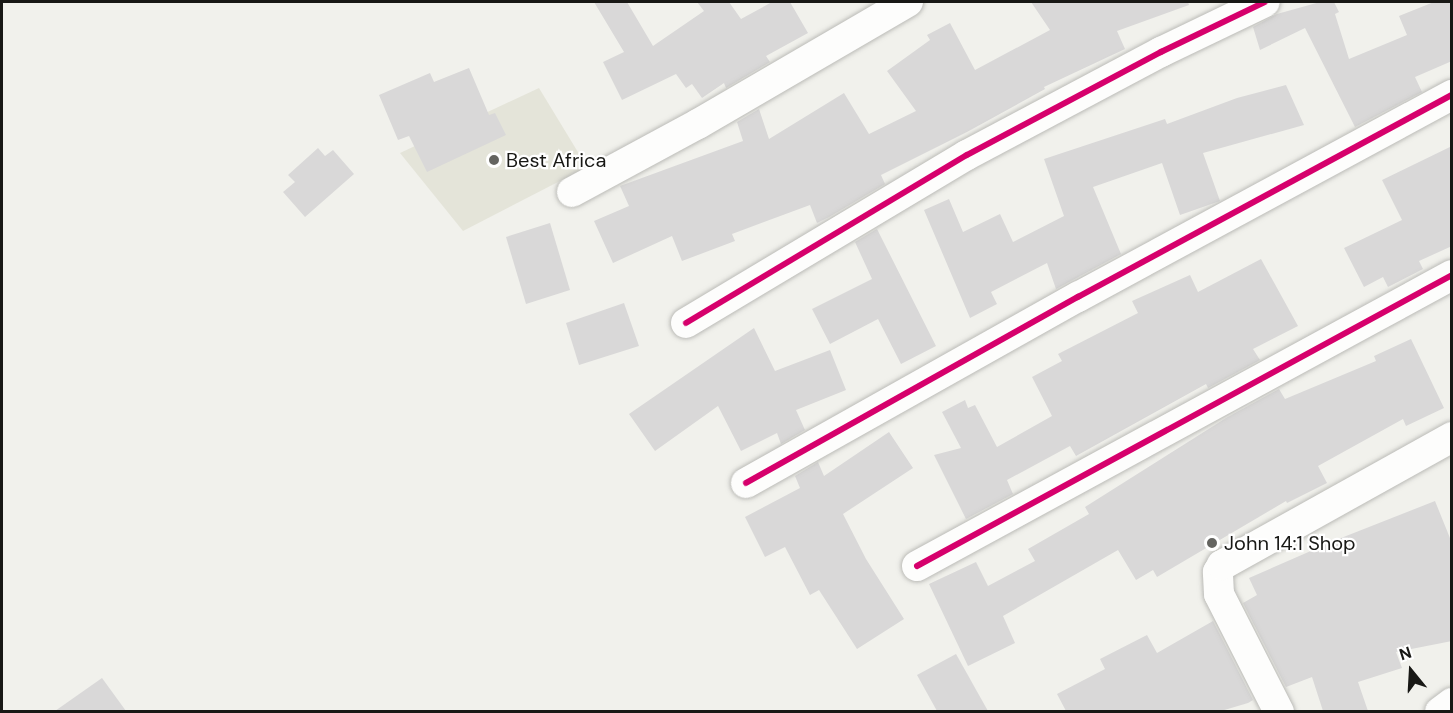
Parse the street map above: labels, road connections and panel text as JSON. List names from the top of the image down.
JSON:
{
  "places": ["Best Africa", "John 14:1 Shop"],
  "north": "top"
}
